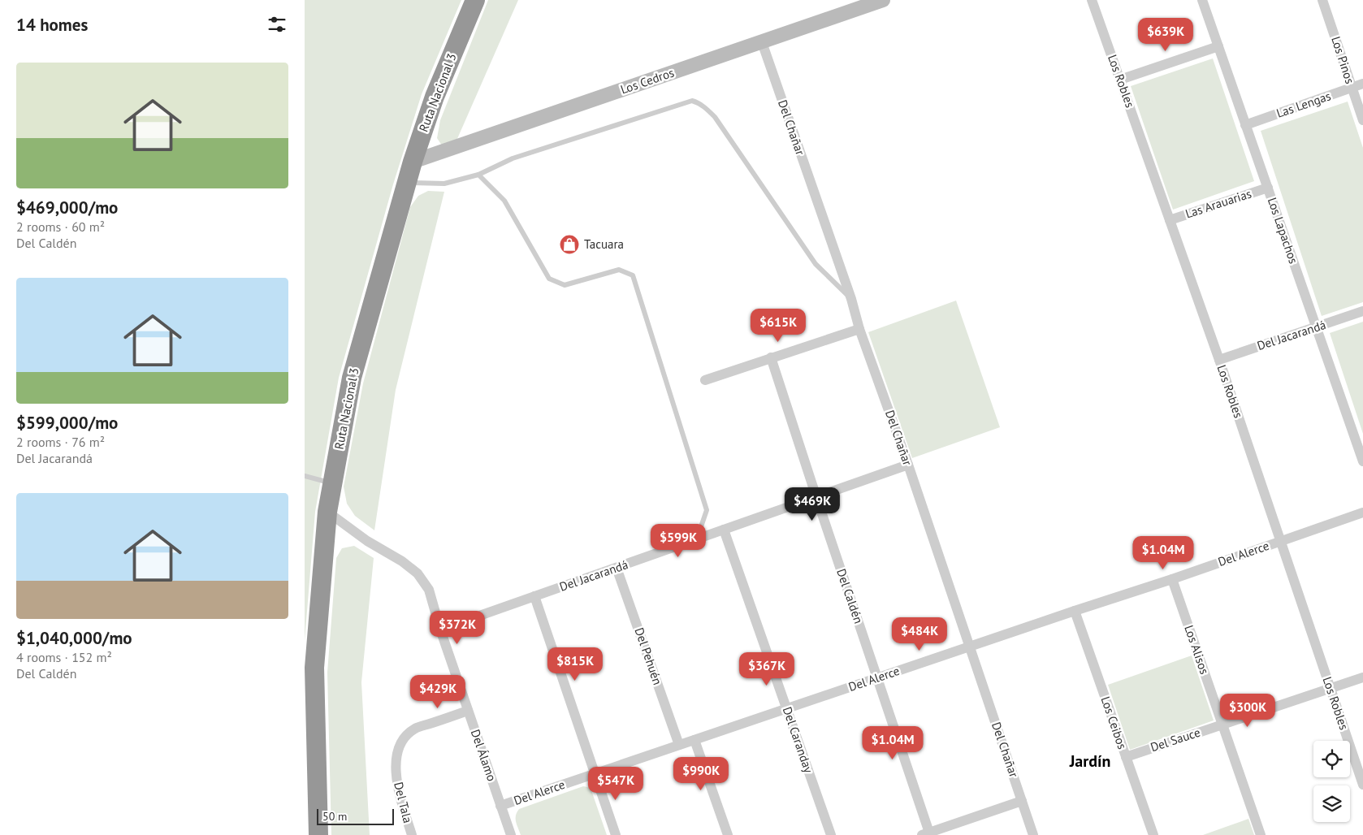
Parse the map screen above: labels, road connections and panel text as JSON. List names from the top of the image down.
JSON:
{
  "streets": {
    "highway": ["Ruta Nacional 3"],
    "street": [
      "Los Pinos",
      "Los Cedros",
      "Los Robles",
      "Las Lengas",
      "Del Chañar",
      "Las Arauarias",
      "Los Lapachos",
      "Del Jacarandá",
      "Del Alerce",
      "Del Caldén",
      "Los Alisos",
      "Del Pehuén",
      "Los Ceibos",
      "Del Caranday",
      "Del Sauce",
      "Del Álamo",
      "Del Tala"
    ]
  },
  "crossings": [
    ["Los Pinos", "Las Lengas"],
    ["Los Cedros", "Ruta Nacional 3"],
    ["Los Cedros", "Del Chañar"],
    ["Los Robles", "Las Arauarias"],
    ["Los Robles", "Del Jacarandá"],
    ["Los Robles", "Del Alerce"],
    ["Los Robles", "Del Sauce"],
    ["Ruta Nacional 3", "Del Álamo"],
    ["Las Lengas", "Los Lapachos"],
    ["Del Chañar", "Del Jacarandá"],
    ["Del Chañar", "Del Alerce"],
    ["Las Arauarias", "Los Lapachos"],
    ["Los Lapachos", "Del Jacarandá"],
    ["Del Jacarandá", "Del Caldén"],
    ["Del Jacarandá", "Del Pehuén"],
    ["Del Jacarandá", "Del Caranday"],
    ["Del Jacarandá", "Del Álamo"],
    ["Del Alerce", "Del Caldén"],
    ["Del Alerce", "Los Alisos"],
    ["Del Alerce", "Del Pehuén"],
    ["Del Alerce", "Los Ceibos"],
    ["Del Alerce", "Del Caranday"],
    ["Del Alerce", "Del Álamo"],
    ["Los Alisos", "Del Sauce"],
    ["Los Ceibos", "Del Sauce"],
    ["Del Álamo", "Del Tala"]
  ],
  "districts": ["Jardín"],
  "places": {
    "shop": ["Tacuara"]
  },
  "scale_bar": "50 m",
  "page": {
    "heading": "14 homes",
    "price": [
      "$639K",
      "$615K",
      "$469K",
      "$599K",
      "$1.04M",
      "$372K",
      "$484K",
      "$815K",
      "$367K",
      "$429K",
      "$300K",
      "$1.04M",
      "$990K",
      "$547K"
    ],
    "list": [
      {
        "name": "$469,000/mo",
        "note": "2 rooms · 60 m² · Del Caldén"
      },
      {
        "name": "$599,000/mo",
        "note": "2 rooms · 76 m² · Del Jacarandá"
      },
      {
        "name": "$1,040,000/mo",
        "note": "4 rooms · 152 m² · Del Caldén"
      }
    ],
    "scale": "50 m"
  }
}
